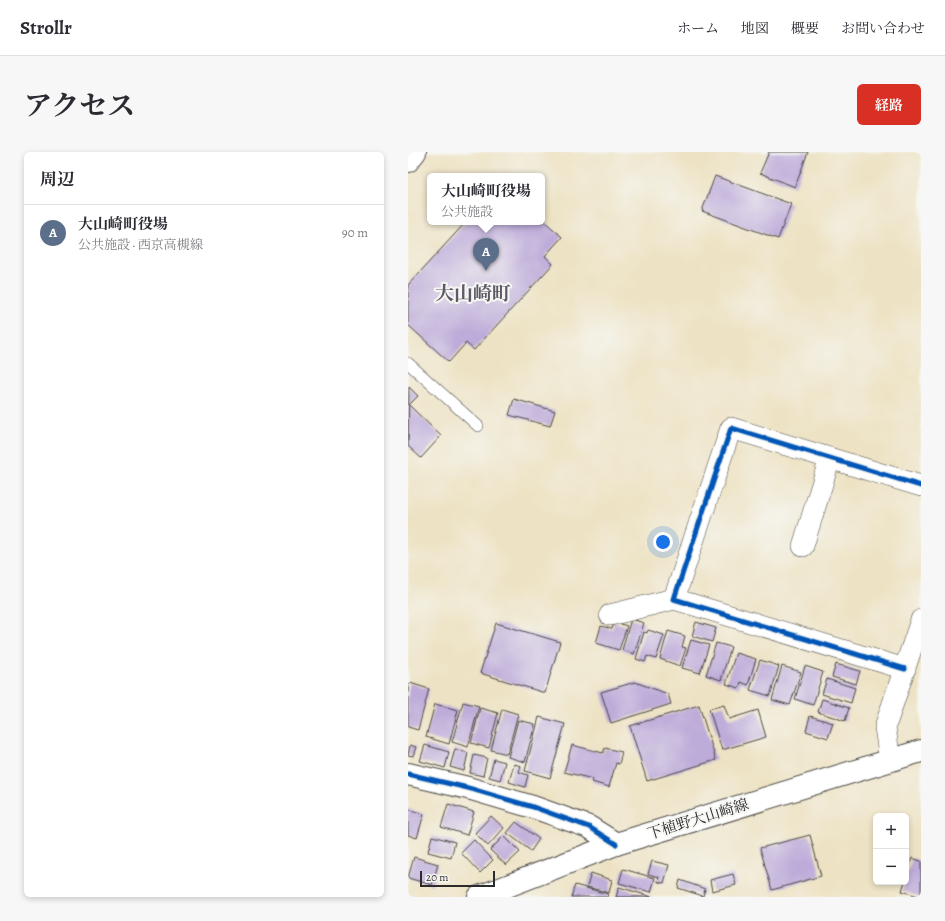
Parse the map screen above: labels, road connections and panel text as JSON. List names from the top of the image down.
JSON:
{
  "streets": {
    "main road": ["下植野大山崎線"]
  },
  "districts": ["大山崎町"],
  "scale_bar": "20 m",
  "page": {
    "header": "Strollr",
    "nav": [
      "ホーム",
      "地図",
      "概要",
      "お問い合わせ"
    ],
    "title": "アクセス",
    "buttons": "経路",
    "heading": "周辺",
    "popup": ["大山崎町役場", "公共施設"],
    "list": [
      {
        "mark": "A",
        "name": "大山崎町役場",
        "note": "公共施設 · 西京高槻線",
        "value": "90 m"
      }
    ],
    "pins": "A",
    "map_buttons": ["+", "−"],
    "scale": "20 m"
  }
}
